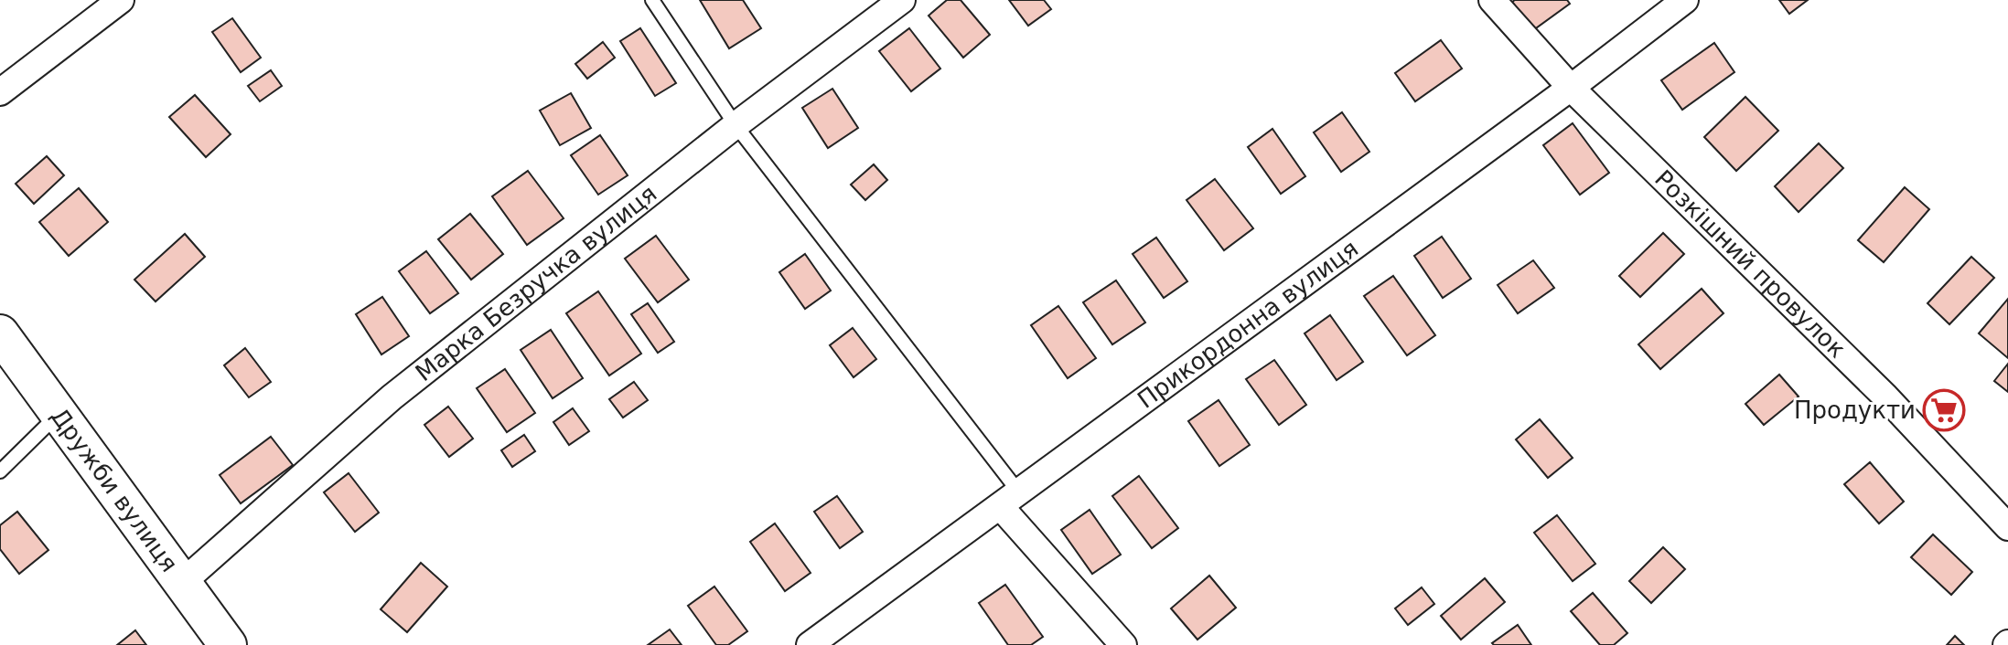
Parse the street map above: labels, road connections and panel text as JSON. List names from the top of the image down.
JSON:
{
  "streets": {
    "street": [
      "Розкішний провулок",
      "Марка Безручка вулиця",
      "Прикордонна вулиця",
      "Дружби вулиця"
    ]
  },
  "crossings": [
    ["Розкішний провулок", "Прикордонна вулиця"],
    ["Марка Безручка вулиця", "Дружби вулиця"]
  ],
  "places": {
    "supermarket": ["Продукти"]
  }
}
